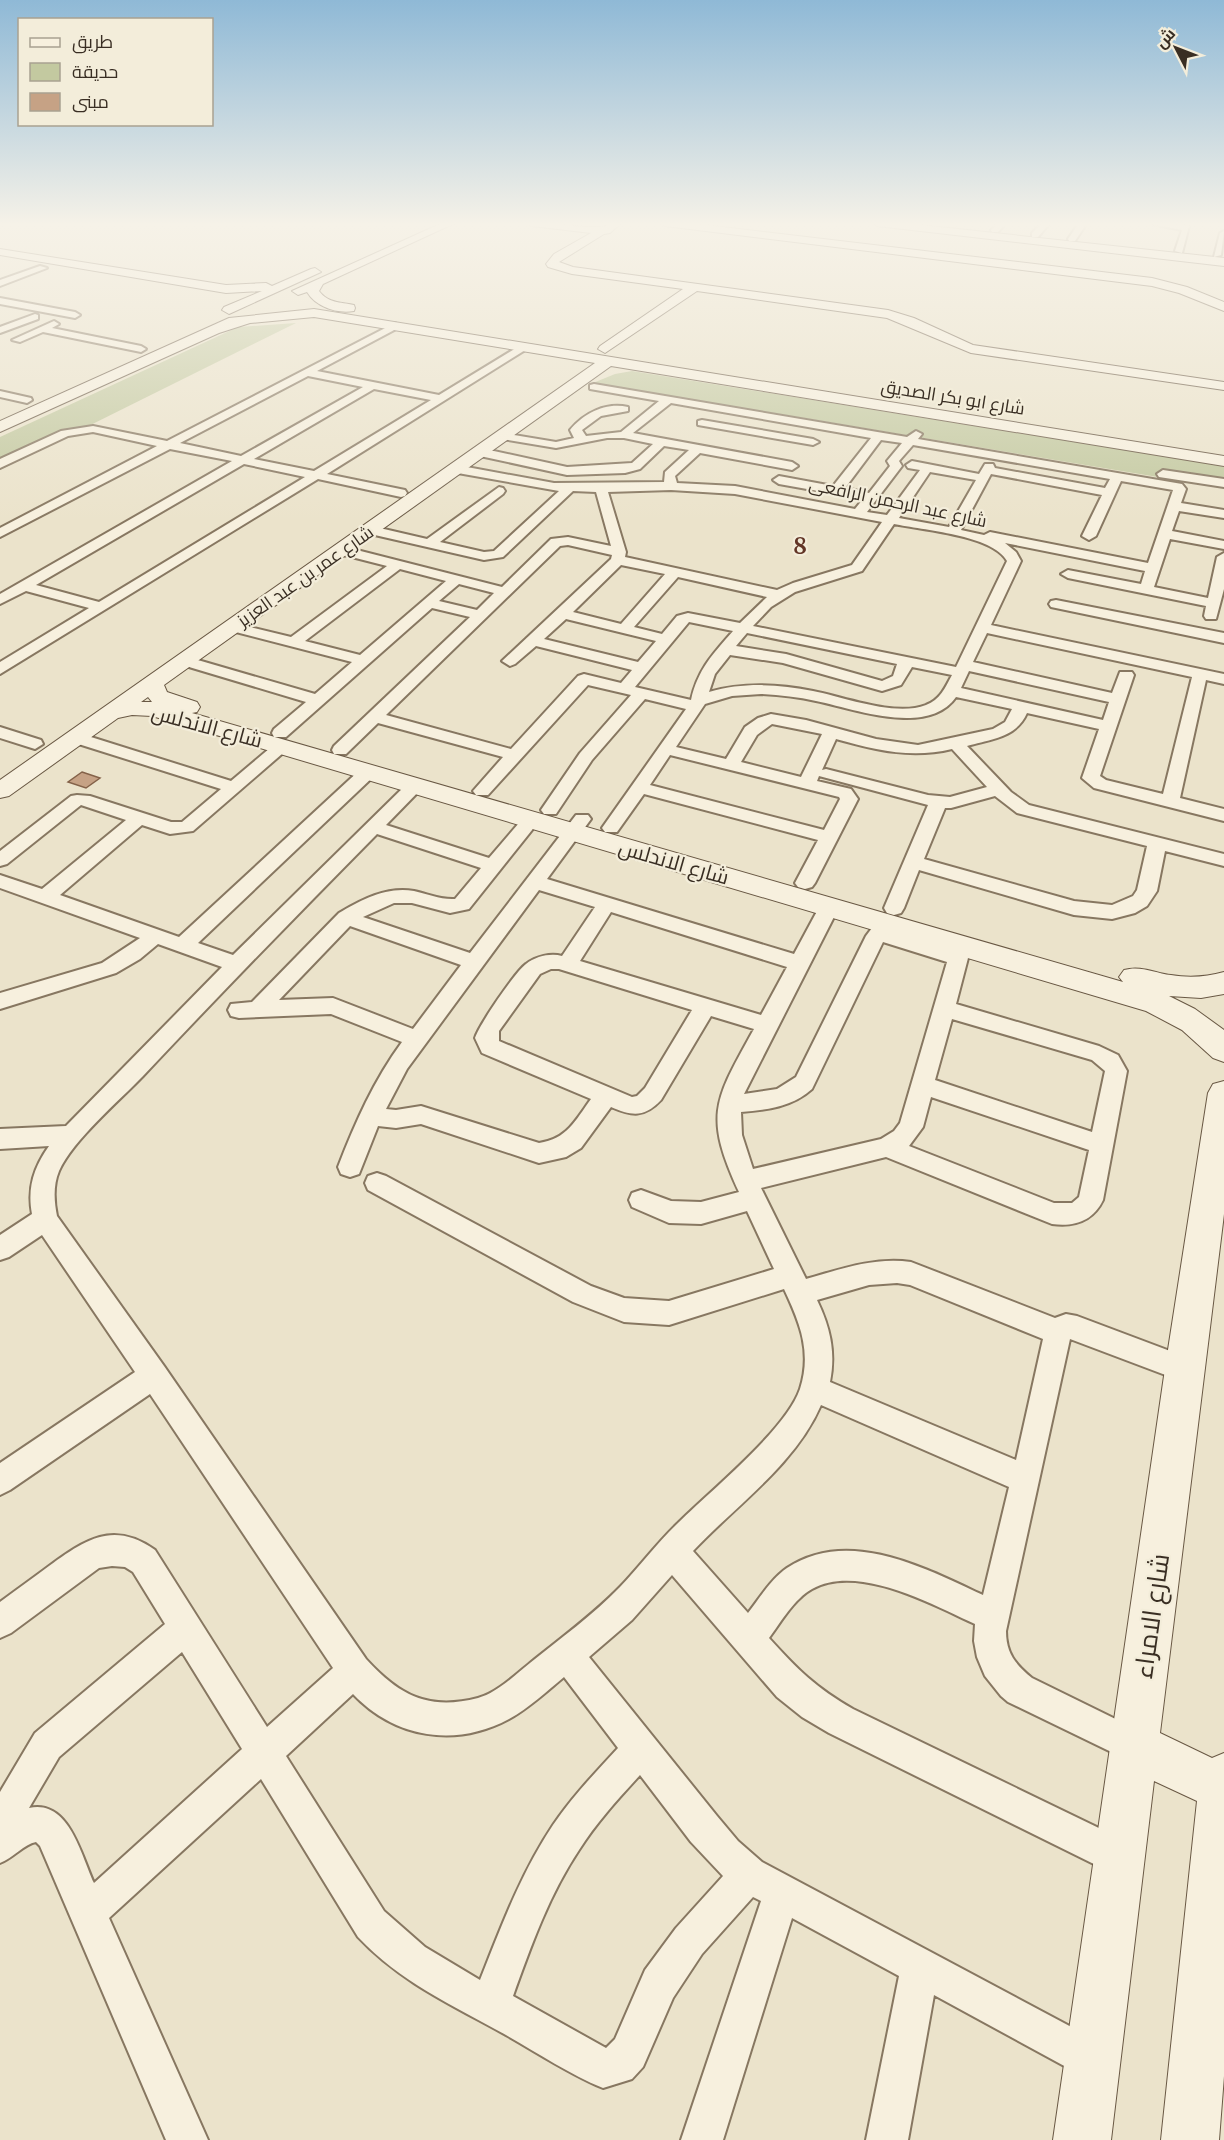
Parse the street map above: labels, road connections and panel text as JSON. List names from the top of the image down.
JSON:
{
  "streets": {
    "street": [
      "شارع ابو بكر الصديق",
      "شارع عبد الرحمن الرافعى",
      "شارع عمر بن عبد العزيز",
      "شارع الاندلس",
      "شارع الامراء"
    ]
  },
  "crossings": [
    ["شارع ابو بكر الصديق", "شارع عمر بن عبد العزيز"],
    ["شارع عبد الرحمن الرافعى", "شارع عمر بن عبد العزيز"],
    ["شارع عمر بن عبد العزيز", "شارع الاندلس"]
  ],
  "districts": ["8"],
  "legend": ["طريق", "حديقة", "مبنى"],
  "north": "top left"
}
